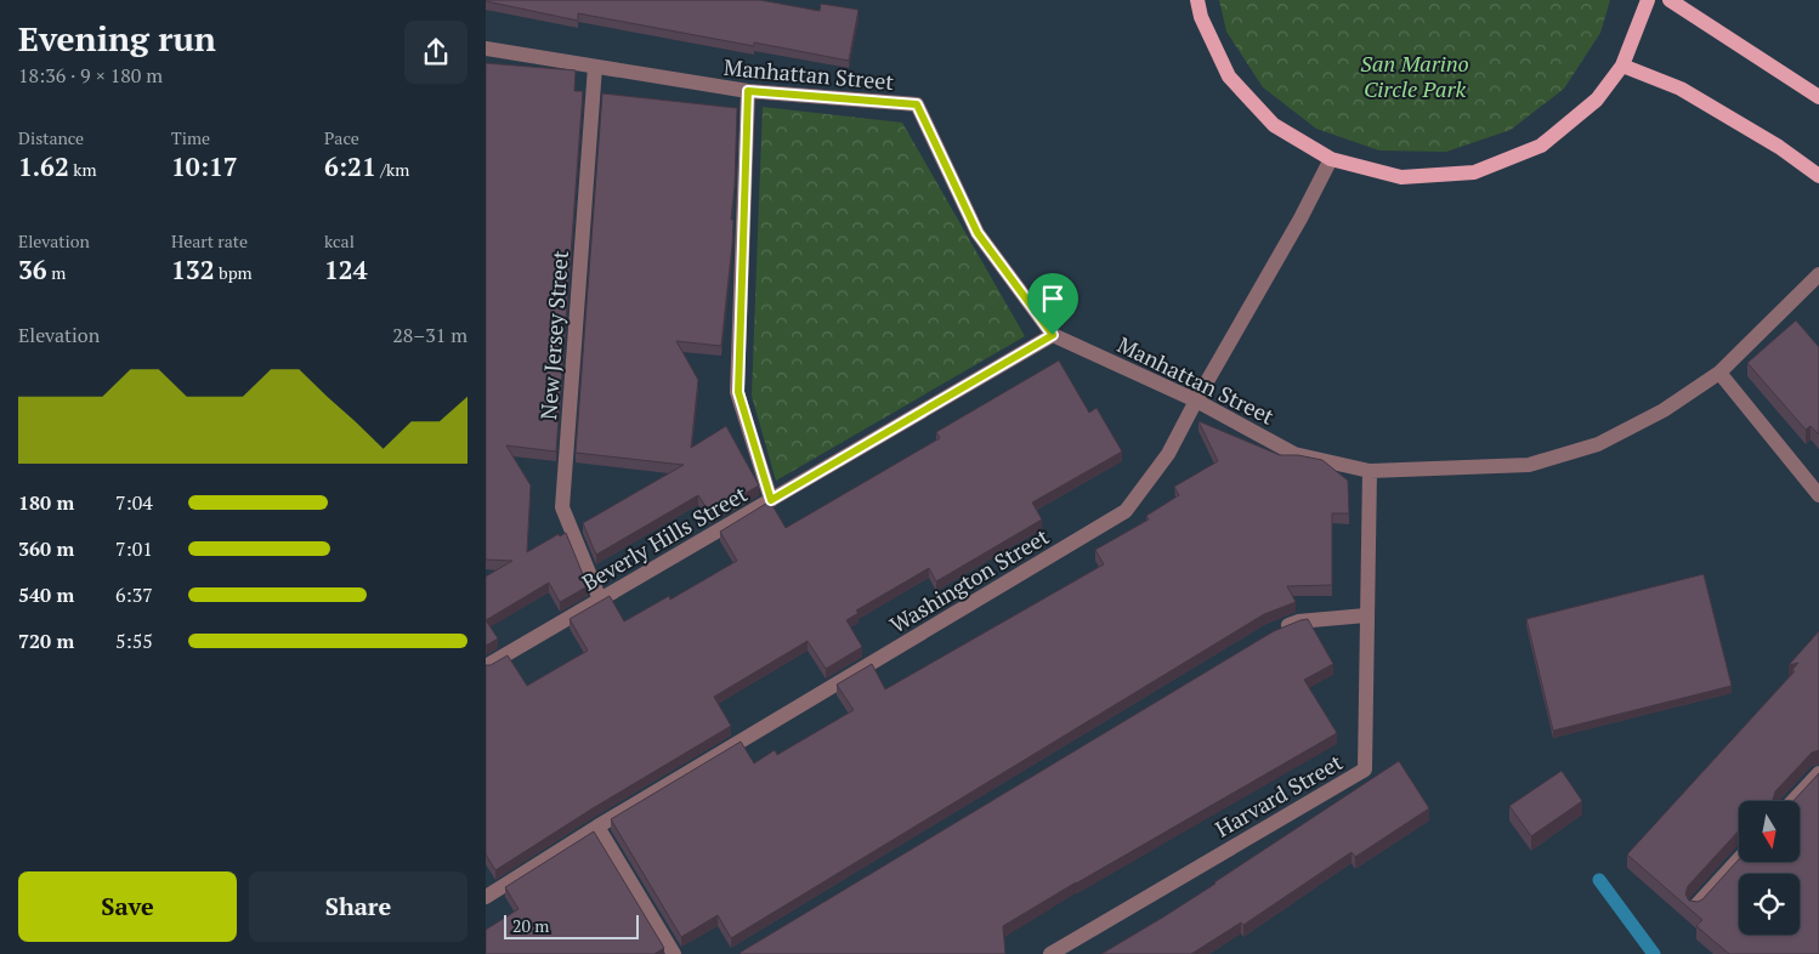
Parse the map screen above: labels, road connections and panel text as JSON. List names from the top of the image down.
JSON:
{
  "streets": {
    "street": [
      "Manhattan Street",
      "New Jersey Street",
      "Beverly Hills Street",
      "Washington Street",
      "Harvard Street"
    ]
  },
  "crossings": [
    ["Manhattan Street", "New Jersey Street"],
    ["Manhattan Street", "Beverly Hills Street"],
    ["Manhattan Street", "Washington Street"],
    ["Manhattan Street", "Harvard Street"],
    ["New Jersey Street", "Beverly Hills Street"]
  ],
  "parks": ["San Marino Circle Park"],
  "scale_bar": "20 m",
  "north": "bottom",
  "page": {
    "heading": ["Evening run", "18:36 · 9 × 180 m"],
    "stats": [
      ["Distance", "1.62 km"],
      ["Time", "10:17"],
      ["Pace", "6:21 /km"],
      ["Elevation", "36 m"],
      ["Heart rate", "132 bpm"],
      ["kcal", "124"]
    ],
    "chart": ["Elevation", "28–31 m"],
    "list": [
      {
        "name": "180 m",
        "note": "7:04"
      },
      {
        "name": "360 m",
        "note": "7:01"
      },
      {
        "name": "540 m",
        "note": "6:37"
      },
      {
        "name": "720 m",
        "note": "5:55"
      }
    ],
    "buttons": ["Save", "Share"],
    "scale": "20 m"
  }
}
